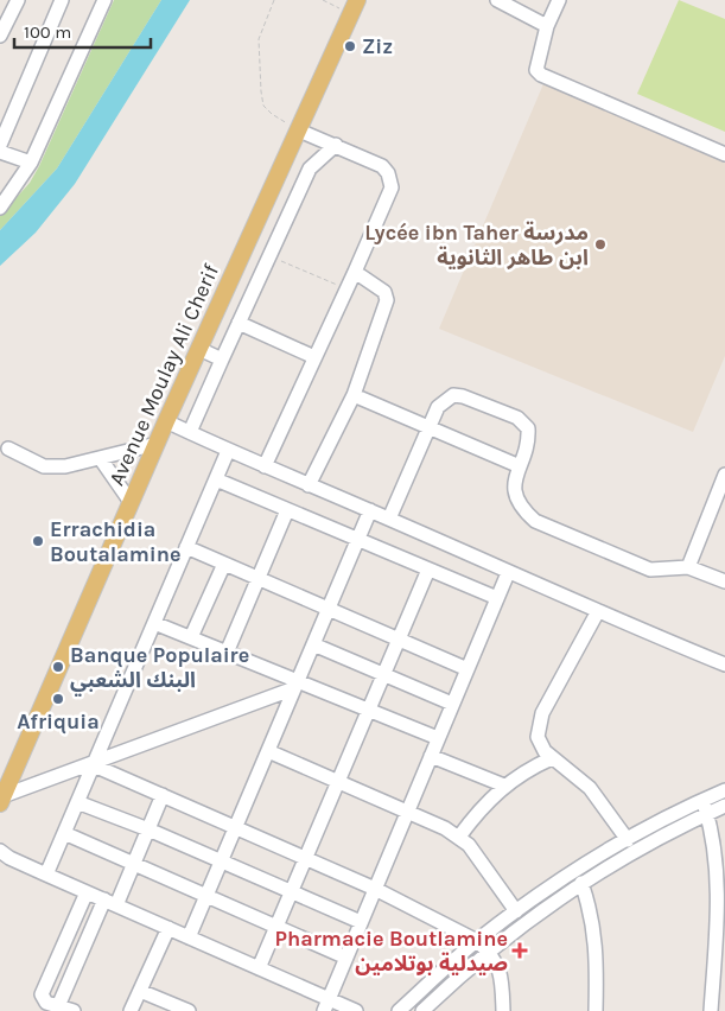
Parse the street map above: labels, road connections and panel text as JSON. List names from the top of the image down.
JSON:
{
  "streets": {
    "main road": ["Avenue Moulay Ali Cherif"]
  },
  "places": {
    "other": [
      "Ziz",
      "Lycée ibn Taher مدرسة ابن طاهر الثانوية",
      "Errachidia Boutalamine",
      "Banque Populaire البنك الشعبي",
      "Afriquia"
    ],
    "health": ["Pharmacie Boutlamine صيدلية بوتلامين"]
  },
  "scale_bar": "100 m"
}
